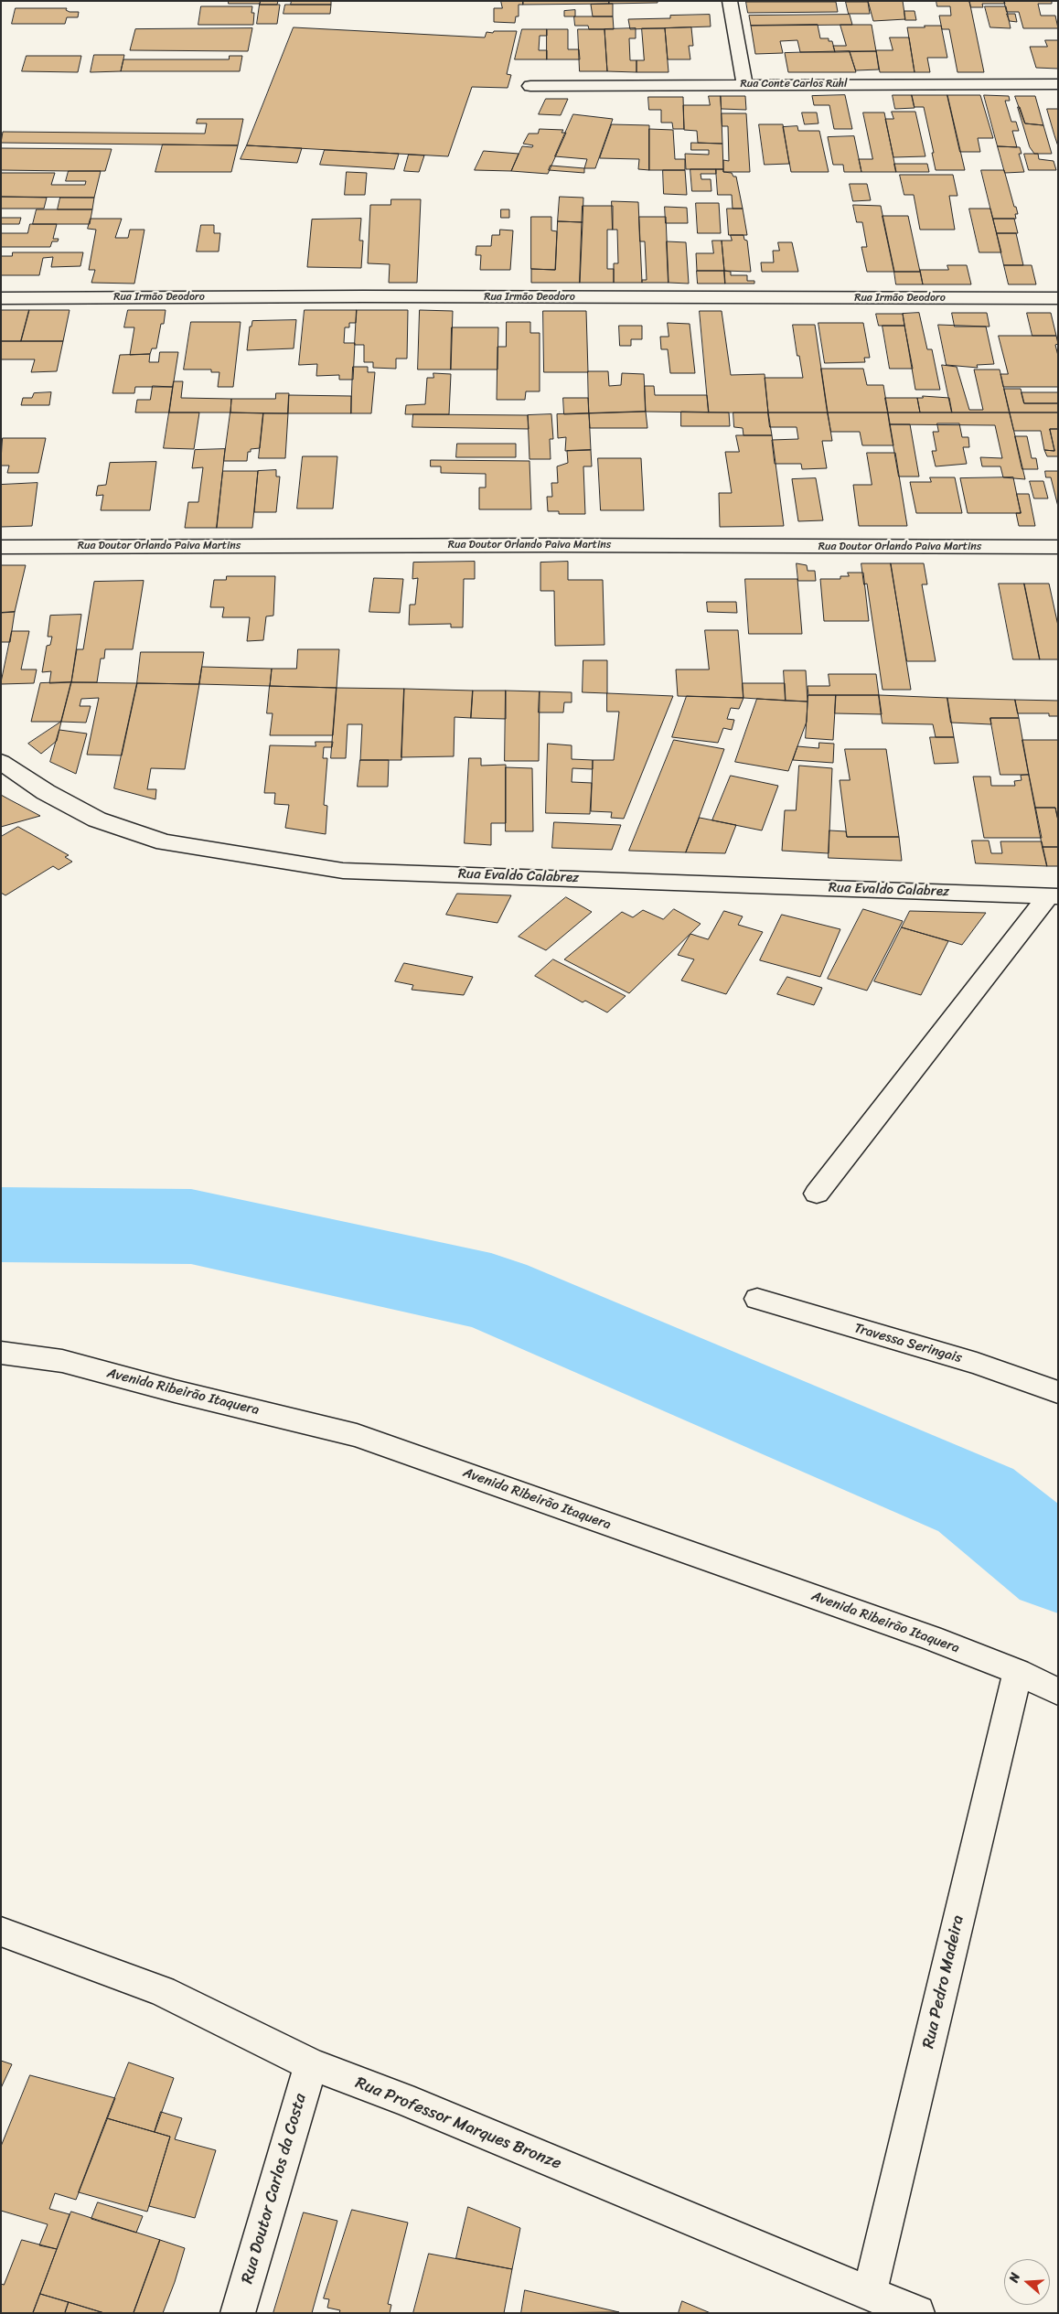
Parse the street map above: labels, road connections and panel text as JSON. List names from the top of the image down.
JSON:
{
  "streets": {
    "street": [
      "Rua Conte Carlos Ruhl",
      "Rua Irmão Deodoro",
      "Rua Doutor Orlando Paiva Martins",
      "Rua Evaldo Calabrez",
      "Travessa Seringais",
      "Avenida Ribeirão Itaquera",
      "Rua Pedro Madeira",
      "Rua Professor Marques Bronze",
      "Rua Doutor Carlos da Costa"
    ]
  },
  "crossings": [
    ["Avenida Ribeirão Itaquera", "Rua Pedro Madeira"],
    ["Rua Pedro Madeira", "Rua Professor Marques Bronze"],
    ["Rua Professor Marques Bronze", "Rua Doutor Carlos da Costa"]
  ],
  "north": "left"
}
